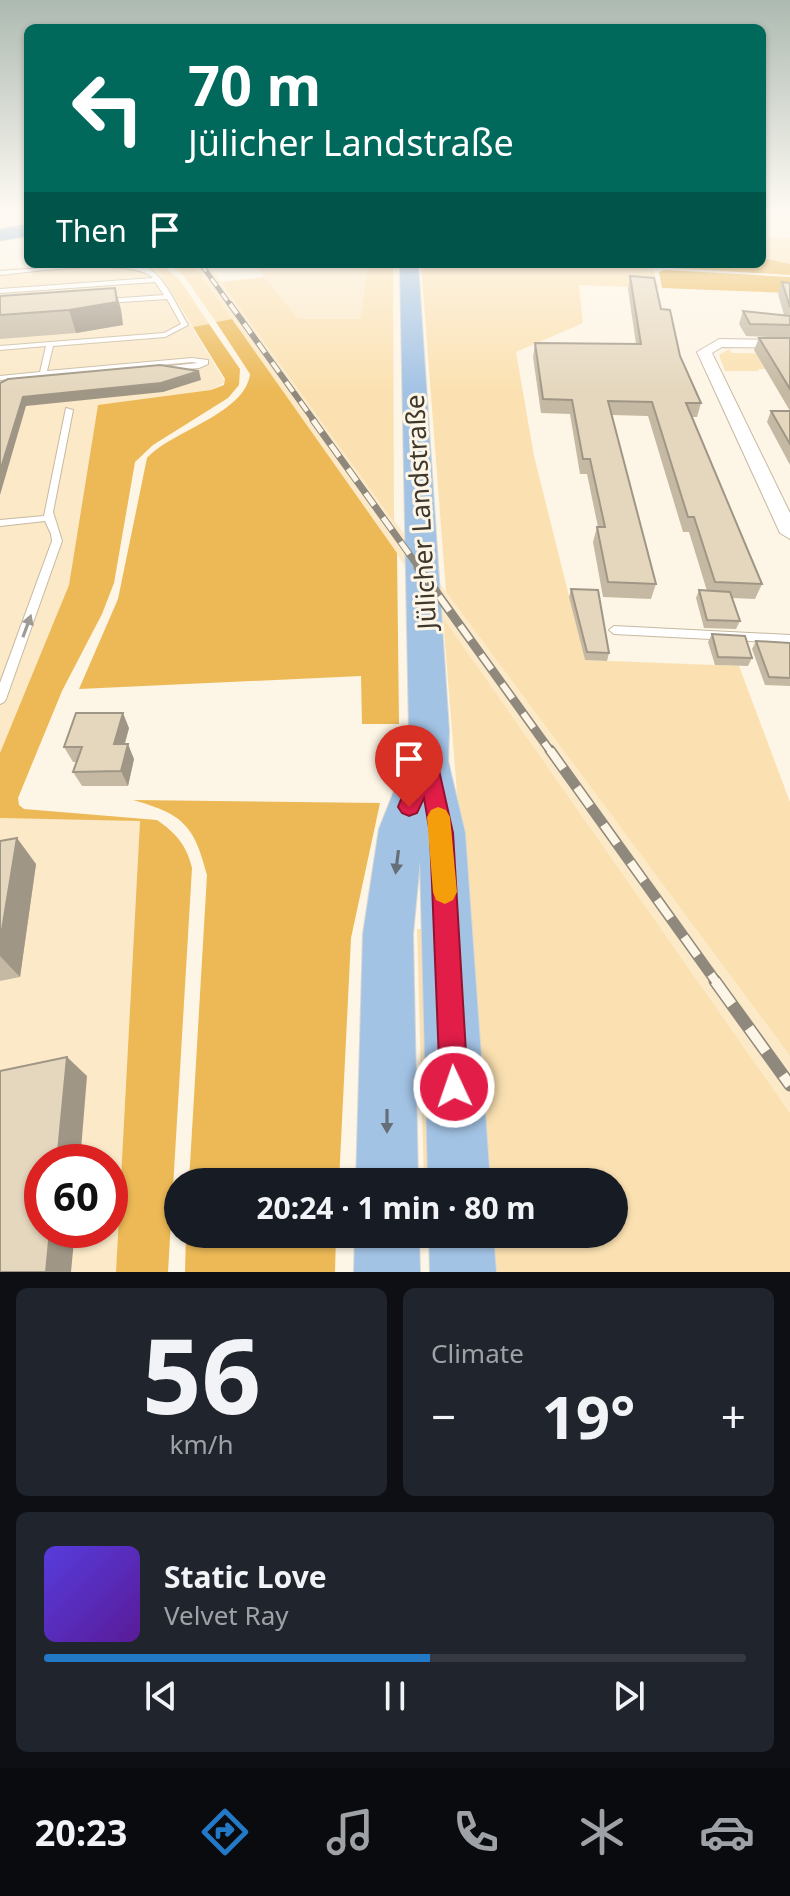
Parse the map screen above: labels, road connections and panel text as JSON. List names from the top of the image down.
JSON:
{
  "streets": {
    "main road": ["Jülicher Landstraße"]
  },
  "page": {
    "turn": ["70 m", "Jülicher Landstraße"],
    "then": "Then",
    "limit": "60",
    "trip": "20:24 · 1 min · 80 m",
    "tile": [
      ["56", "km/h"],
      "Climate"
    ],
    "heat": ["−", "19°", "+"],
    "song": ["Static Love", "Velvet Ray"],
    "tabs": "20:23"
  }
}
